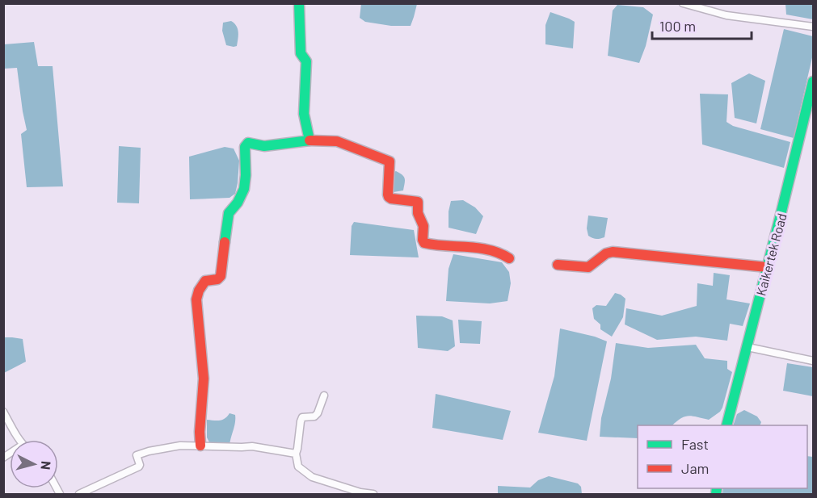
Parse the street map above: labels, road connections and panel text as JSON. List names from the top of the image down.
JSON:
{
  "streets": {
    "street": ["Kaikertek Road"]
  },
  "legend": ["Fast", "Jam"],
  "scale_bar": "100 m",
  "north": "right"
}
